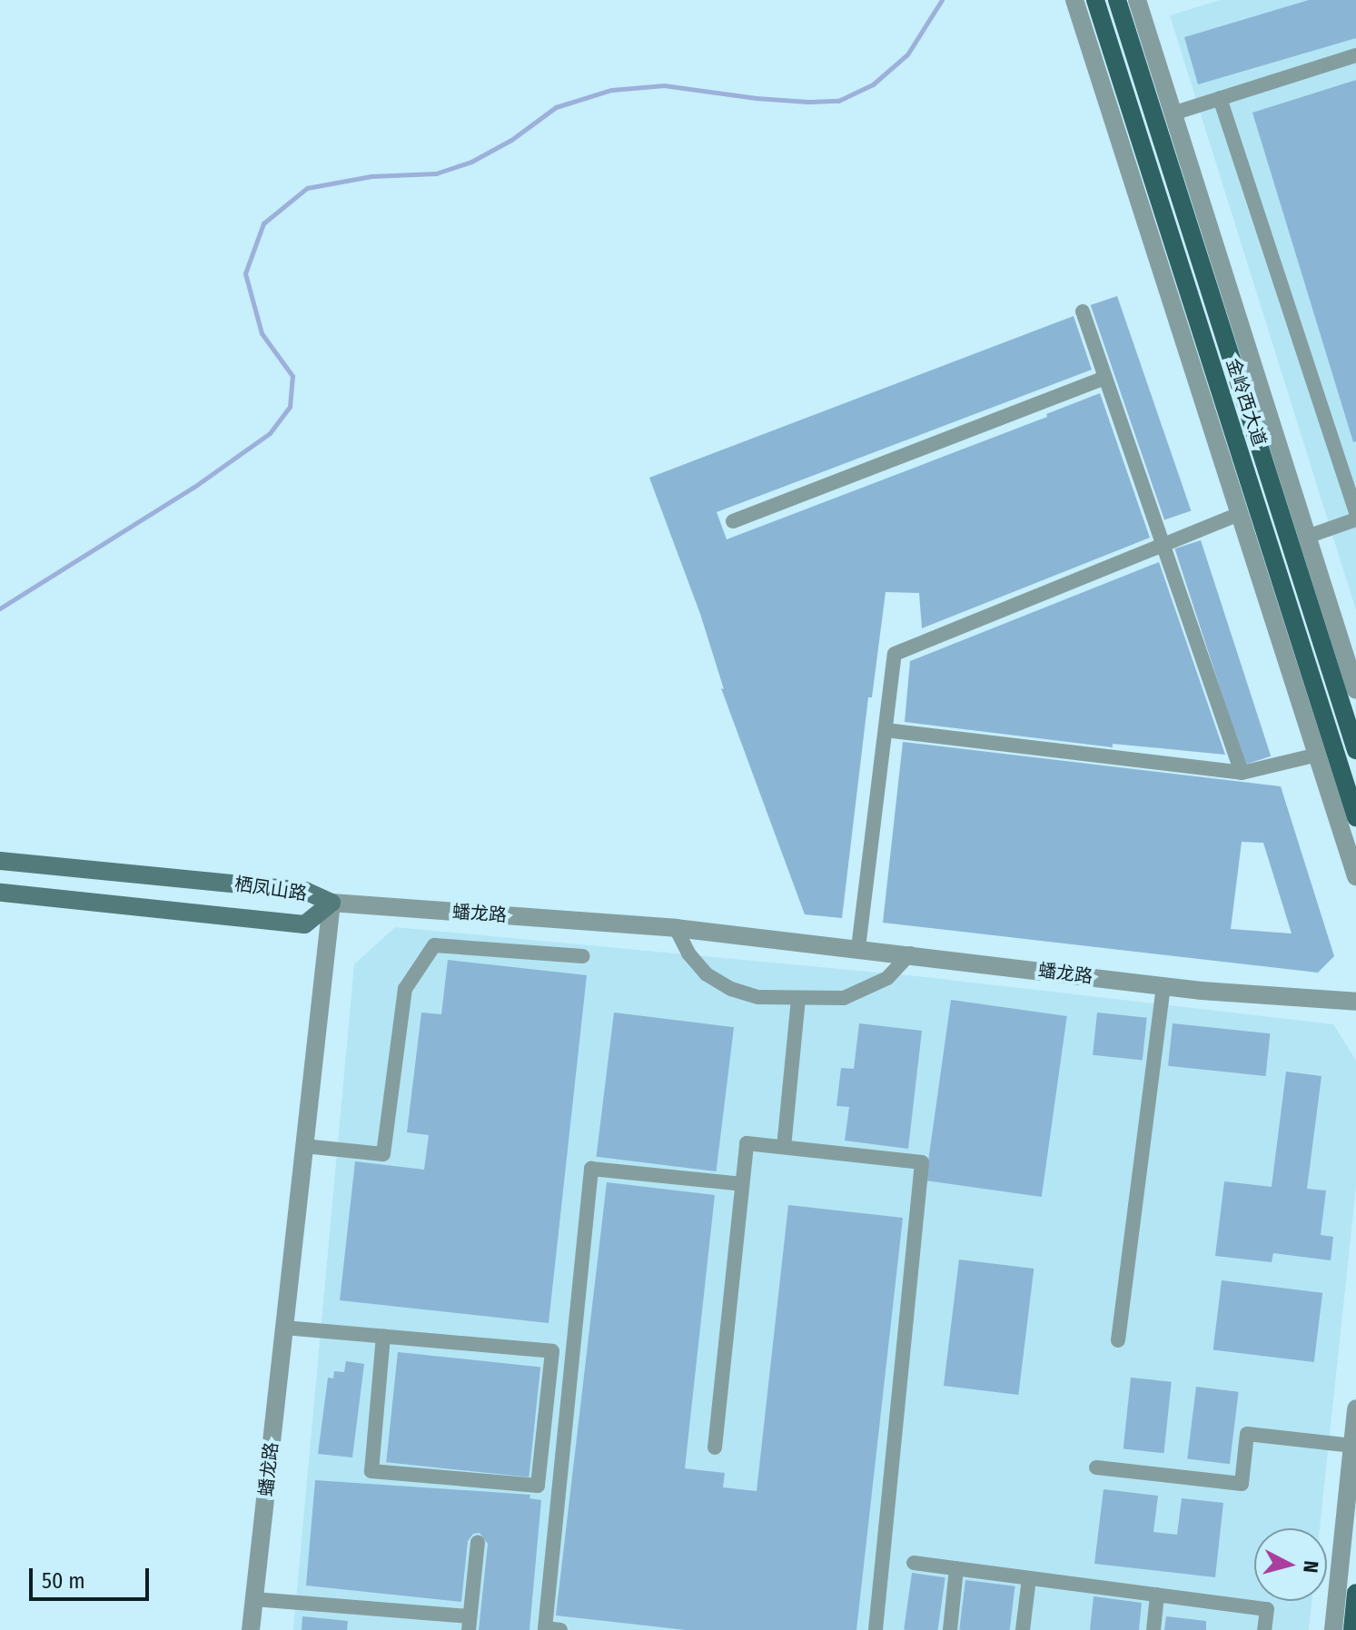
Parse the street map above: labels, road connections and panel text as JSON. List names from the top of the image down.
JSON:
{
  "streets": {
    "main road": ["金岭西大道", "栖凤山路"],
    "street": ["蟠龙路"]
  },
  "crossings": [
    ["栖凤山路", "蟠龙路"]
  ],
  "scale_bar": "50 m",
  "north": "right"
}
